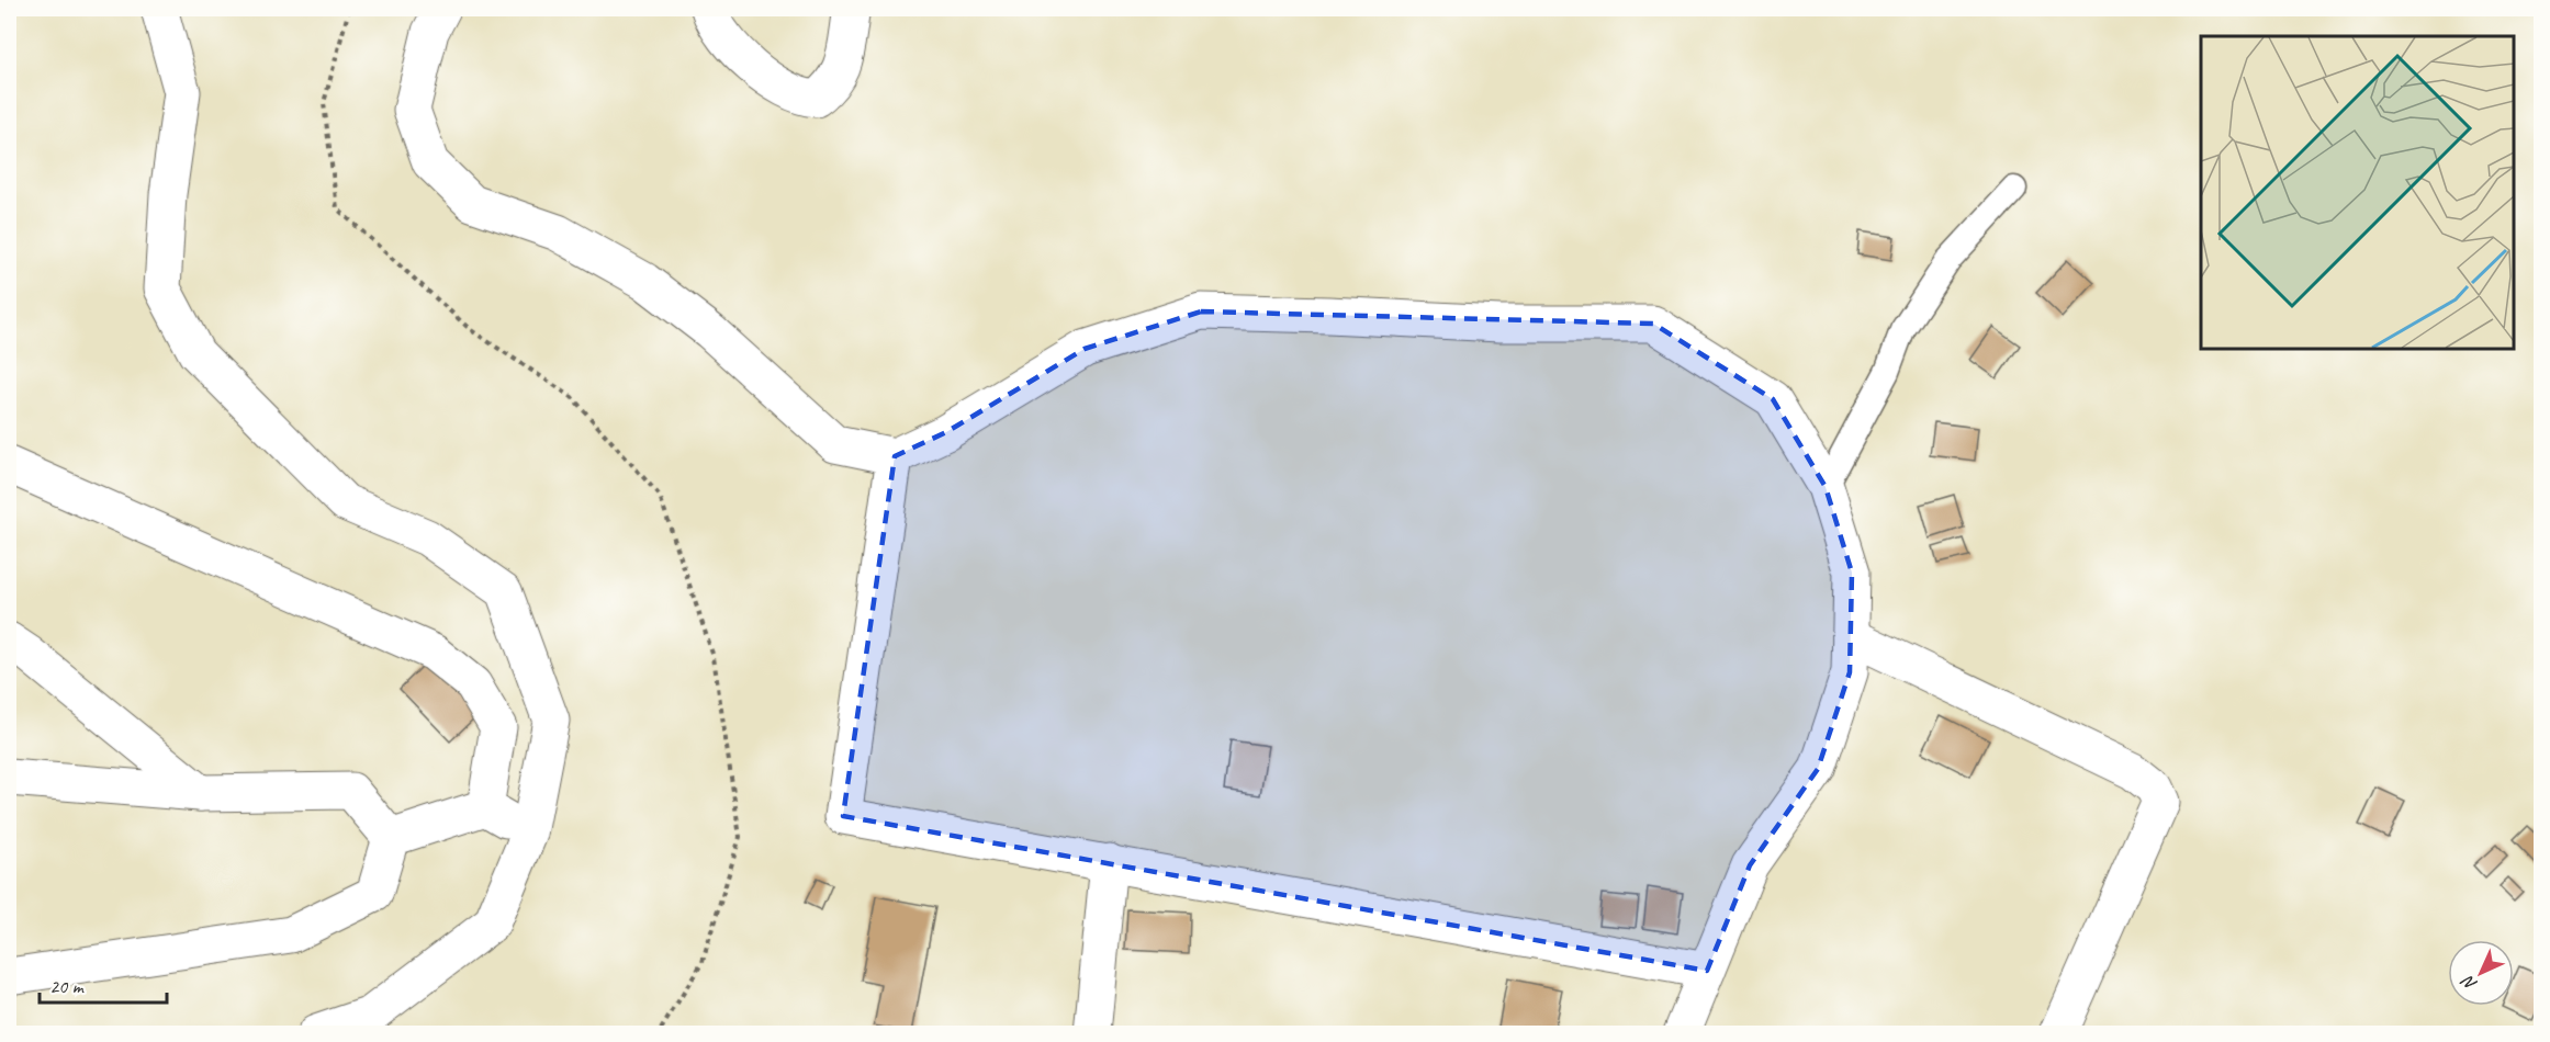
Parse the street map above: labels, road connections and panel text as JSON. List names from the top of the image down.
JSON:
{
  "scale_bar": "20 m",
  "north": "bottom left"
}
